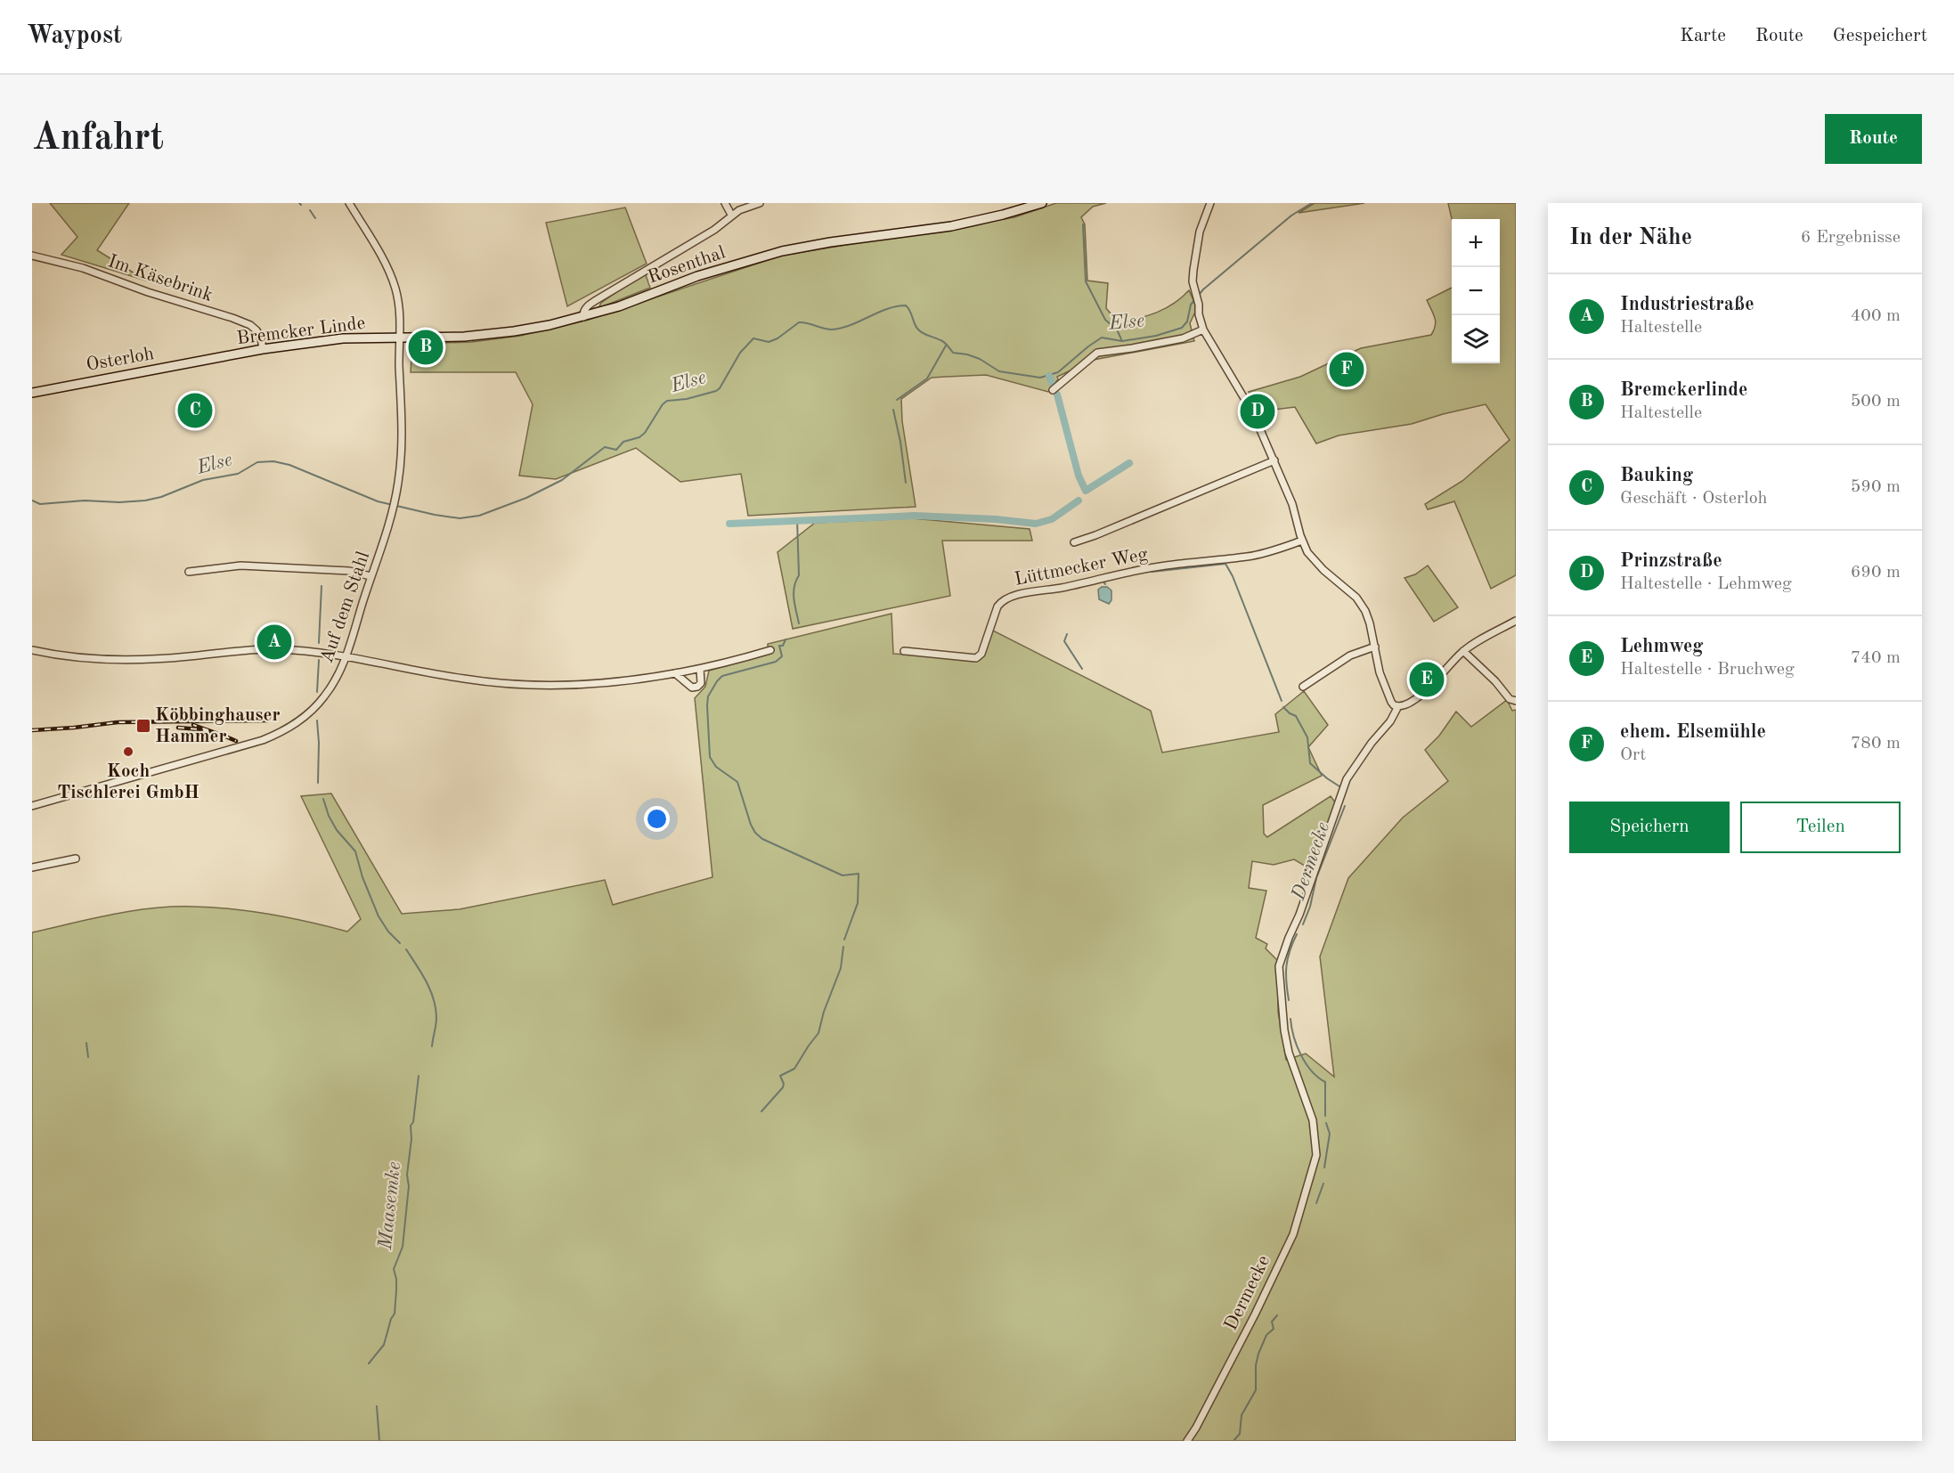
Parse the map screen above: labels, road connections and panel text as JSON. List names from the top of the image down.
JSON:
{
  "streets": {
    "main road": ["Rosenthal", "Bremcker Linde", "Osterloh"],
    "street": [
      "Im Käsebrink",
      "Lüttmecker Weg",
      "Auf dem Stahl",
      "Dermecke"
    ]
  },
  "crossings": [
    ["Rosenthal", "Bremcker Linde"],
    ["Im Käsebrink", "Bremcker Linde"],
    ["Bremcker Linde", "Osterloh"],
    ["Bremcker Linde", "Auf dem Stahl"]
  ],
  "water": ["Else", "Dermecke", "Maasemke"],
  "places": {
    "transit": ["Köbbinghauser Hammer"],
    "other": ["Koch Tischlerei GmbH"]
  },
  "page": {
    "header": "Waypost",
    "nav": ["Karte", "Route", "Gespeichert"],
    "buttons": [
      "Route",
      ["Speichern", "Teilen"]
    ],
    "title": "Anfahrt",
    "heading": ["In der Nähe", "6 Ergebnisse"],
    "map_buttons": ["+", "−"],
    "list": [
      {
        "mark": "A",
        "name": "Industriestraße",
        "note": "Haltestelle",
        "value": "400 m"
      },
      {
        "mark": "B",
        "name": "Bremckerlinde",
        "note": "Haltestelle",
        "value": "500 m"
      },
      {
        "mark": "C",
        "name": "Bauking",
        "note": "Geschäft · Osterloh",
        "value": "590 m"
      },
      {
        "mark": "D",
        "name": "Prinzstraße",
        "note": "Haltestelle · Lehmweg",
        "value": "690 m"
      },
      {
        "mark": "E",
        "name": "Lehmweg",
        "note": "Haltestelle · Bruchweg",
        "value": "740 m"
      },
      {
        "mark": "F",
        "name": "ehem. Elsemühle",
        "note": "Ort",
        "value": "780 m"
      }
    ],
    "pins": [
      "B",
      "F",
      "C",
      "D",
      "A",
      "E"
    ]
  }
}
